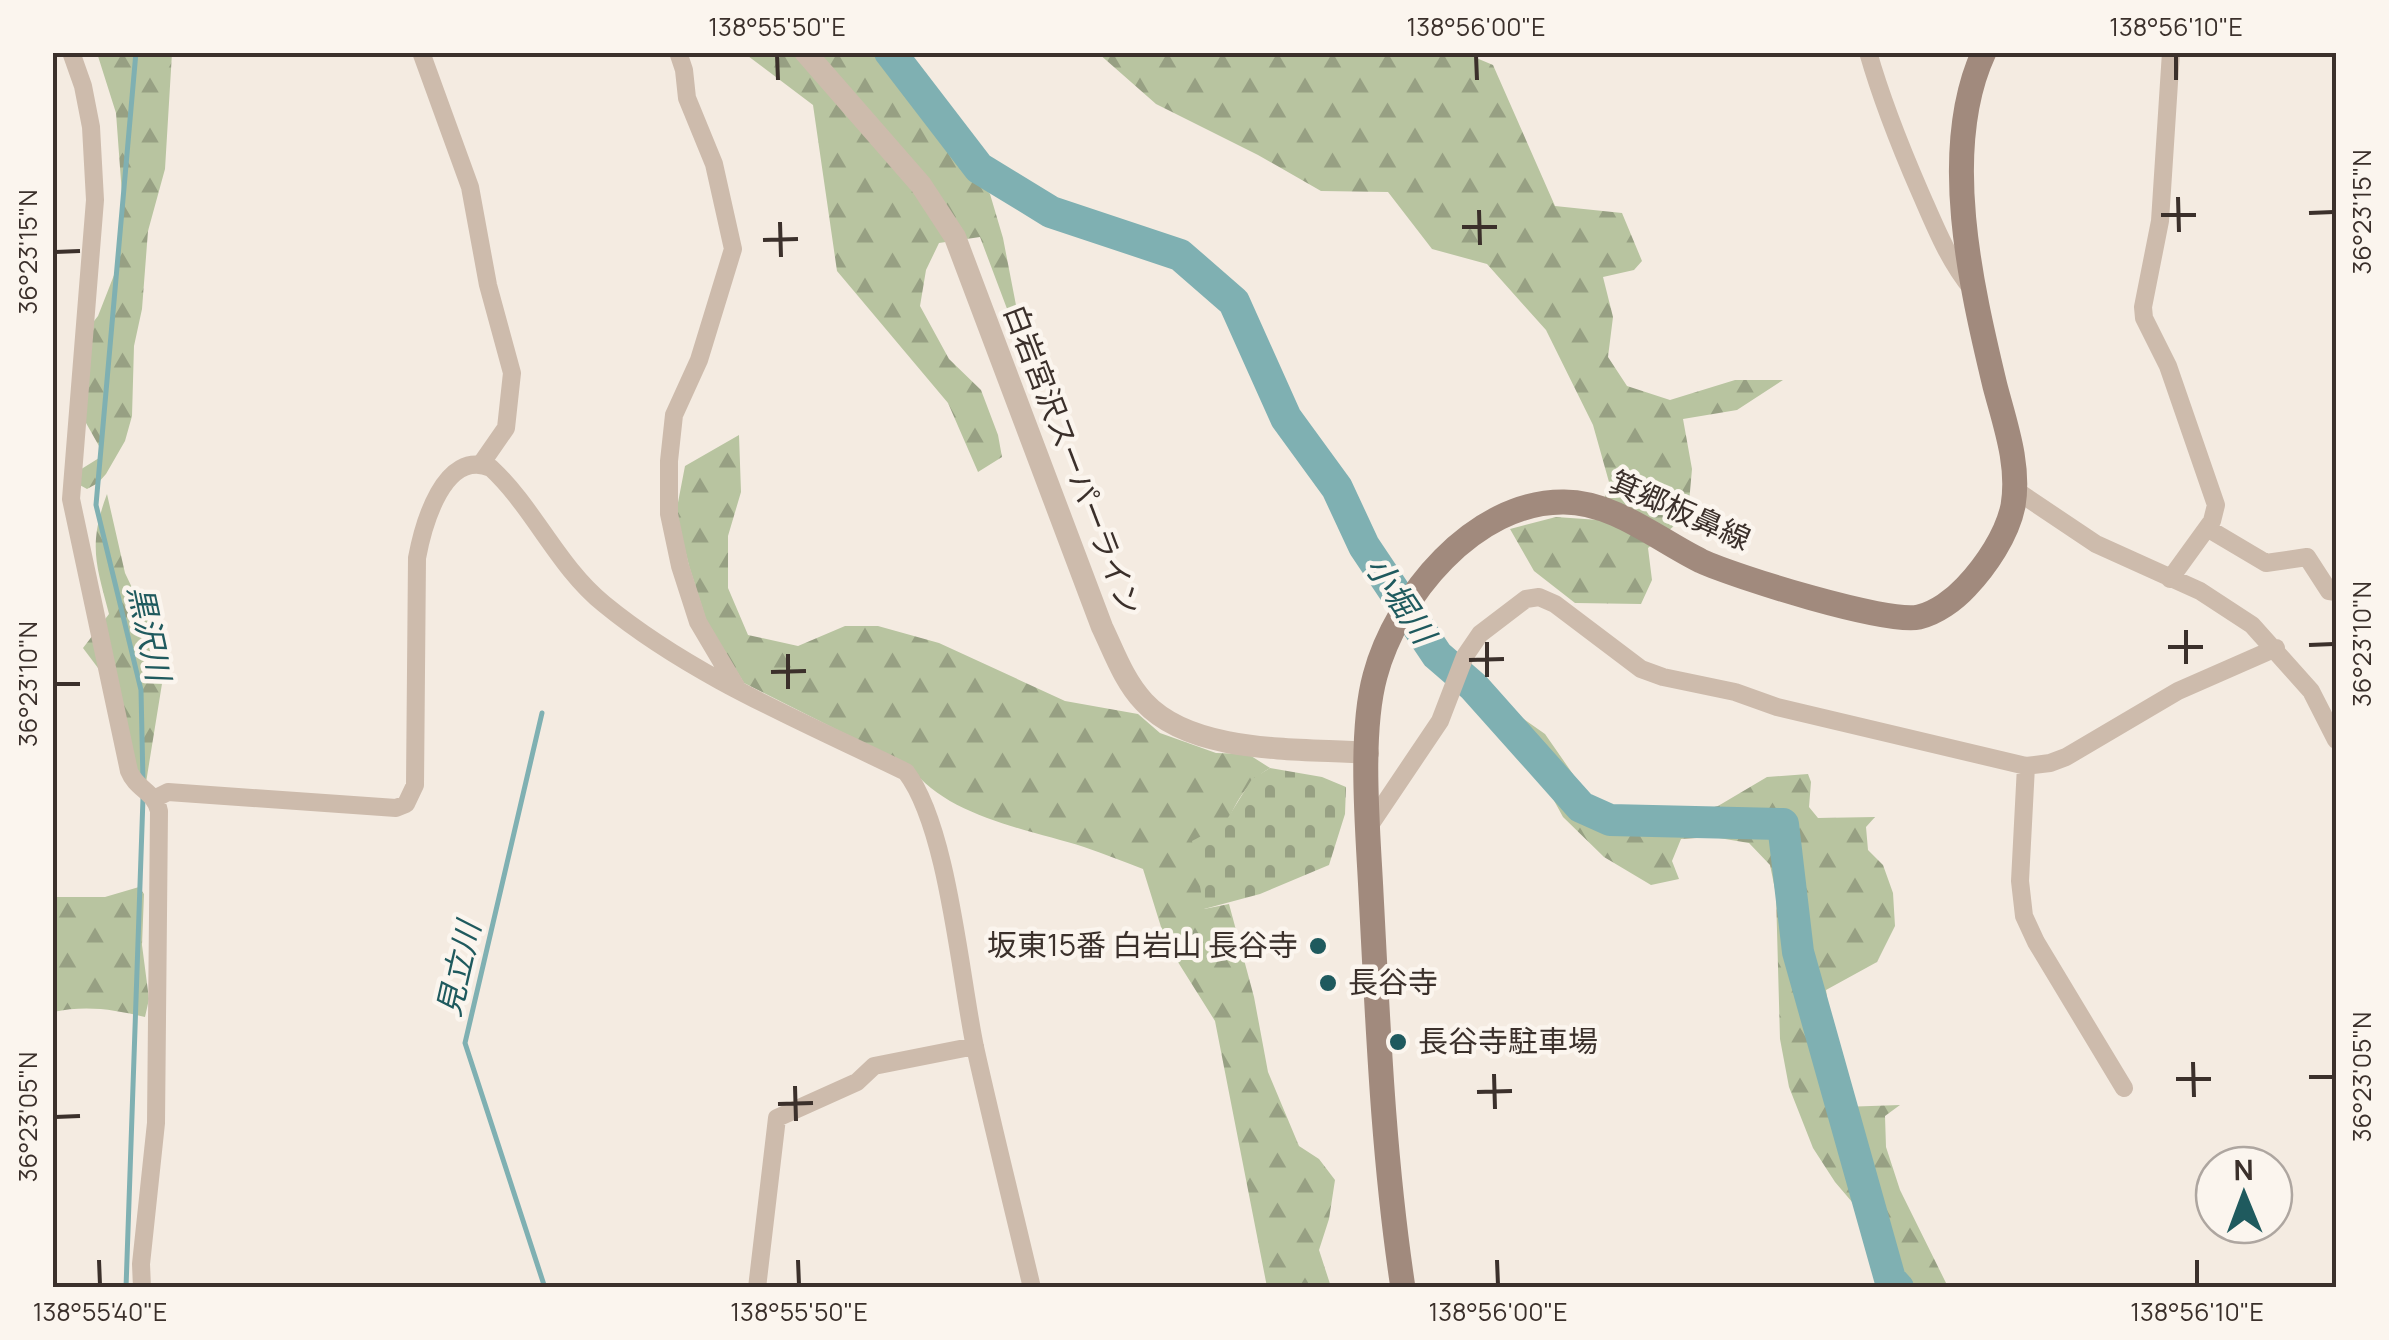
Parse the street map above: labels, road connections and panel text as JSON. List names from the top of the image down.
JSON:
{
  "streets": {
    "main road": ["箕郷板鼻線"],
    "street": ["白岩宮沢スーパーライン"]
  },
  "crossings": [
    ["白岩宮沢スーパーライン", "箕郷板鼻線"]
  ],
  "water": ["小堀川", "黒沢川", "見立川"],
  "places": ["坂東15番 白岩山 長谷寺", "長谷寺", "長谷寺駐車場"],
  "north": "top",
  "coordinates": [
    "138°55'50\"E",
    "138°56'00\"E",
    "138°56'10\"E",
    "36°23'15\"N",
    "36°23'10\"N",
    "36°23'05\"N",
    "138°55'40\"E"
  ]
}
